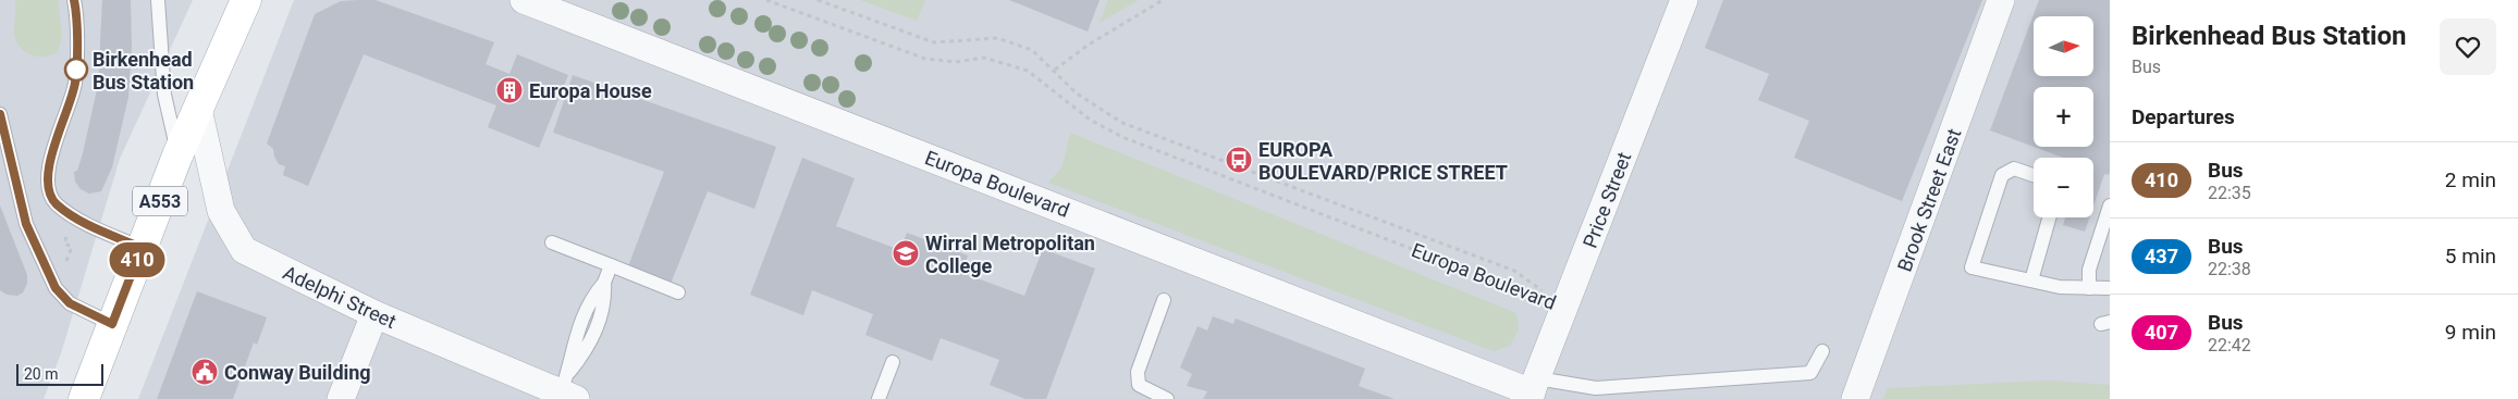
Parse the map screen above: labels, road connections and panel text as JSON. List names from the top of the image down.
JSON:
{
  "streets": {
    "main road": ["A553"],
    "street": [
      "Europa Boulevard",
      "Price Street",
      "Brook Street East",
      "Adelphi Street"
    ]
  },
  "crossings": [
    ["Europa Boulevard", "Price Street"],
    ["A553", "Adelphi Street"]
  ],
  "places": {
    "other": ["Birkenhead Bus Station"],
    "building": ["Europa House"],
    "bus stop": ["EUROPA BOULEVARD/PRICE STREET"],
    "school or university": ["Wirral Metropolitan College"],
    "public building": ["Conway Building"]
  },
  "lines": ["bus line 410"],
  "scale_bar": "20 m",
  "north": "right",
  "page": {
    "on_map": "410",
    "heading": [
      ["Birkenhead Bus Station", "Bus"],
      "Departures"
    ],
    "map_buttons": ["+", "−"],
    "list": [
      {
        "mark": "410",
        "name": "Bus",
        "note": "22:35",
        "value": "2 min"
      },
      {
        "mark": "437",
        "name": "Bus",
        "note": "22:38",
        "value": "5 min"
      },
      {
        "mark": "407",
        "name": "Bus",
        "note": "22:42",
        "value": "9 min"
      }
    ],
    "scale": "20 m"
  }
}
